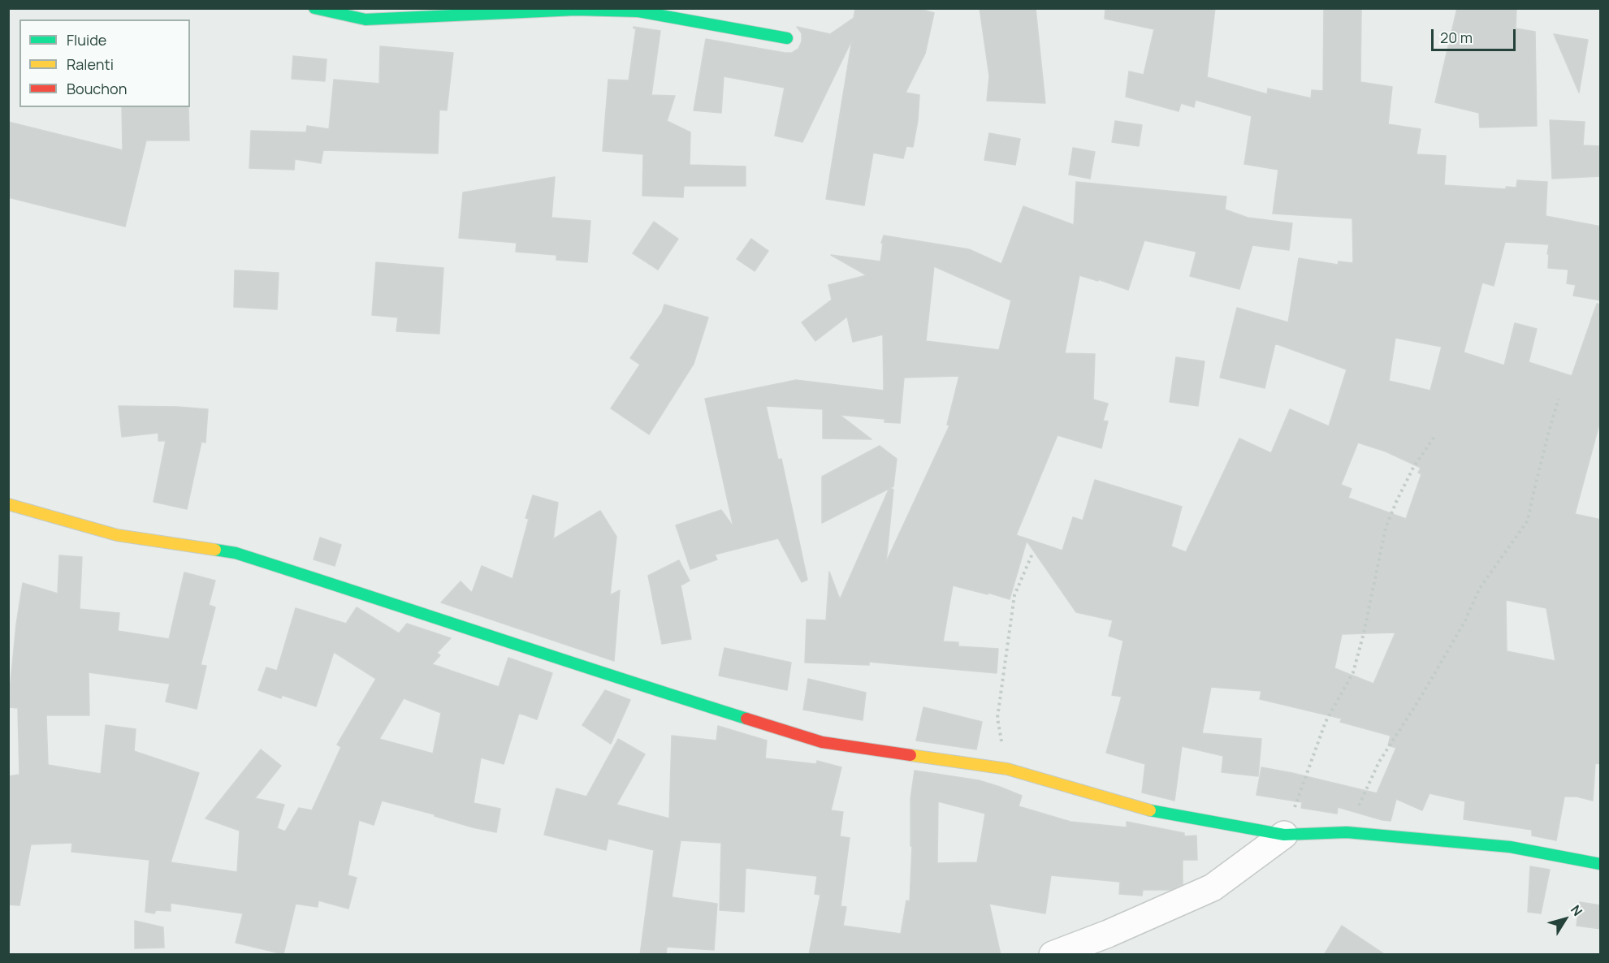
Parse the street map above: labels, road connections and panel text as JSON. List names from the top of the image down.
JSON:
{
  "legend": ["Fluide", "Ralenti", "Bouchon"],
  "scale_bar": "20 m",
  "north": "top right"
}
